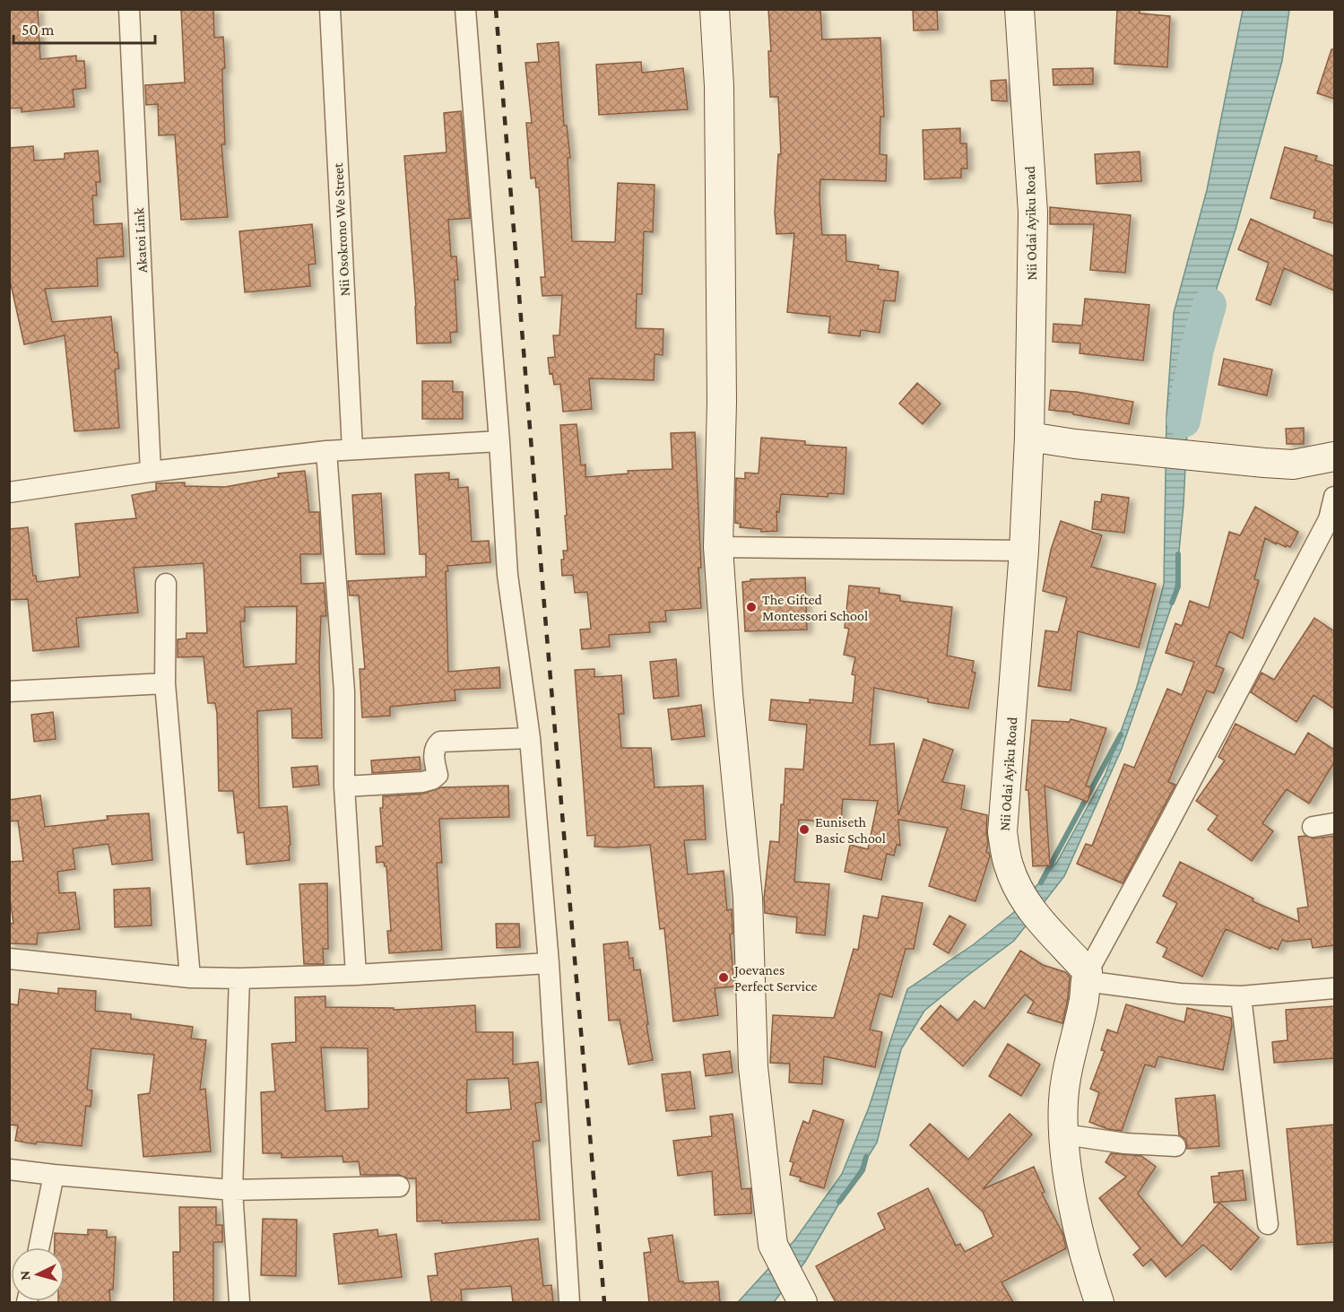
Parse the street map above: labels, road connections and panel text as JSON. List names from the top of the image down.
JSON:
{
  "streets": {
    "street": ["Nii Odai Ayiku Road", "Nii Osokrono We Street", "Akatoi Link"]
  },
  "places": ["The Gifted Montessori School", "Euniseth Basic School", "Joevanes Perfect Service"],
  "scale_bar": "50 m",
  "north": "left"
}
